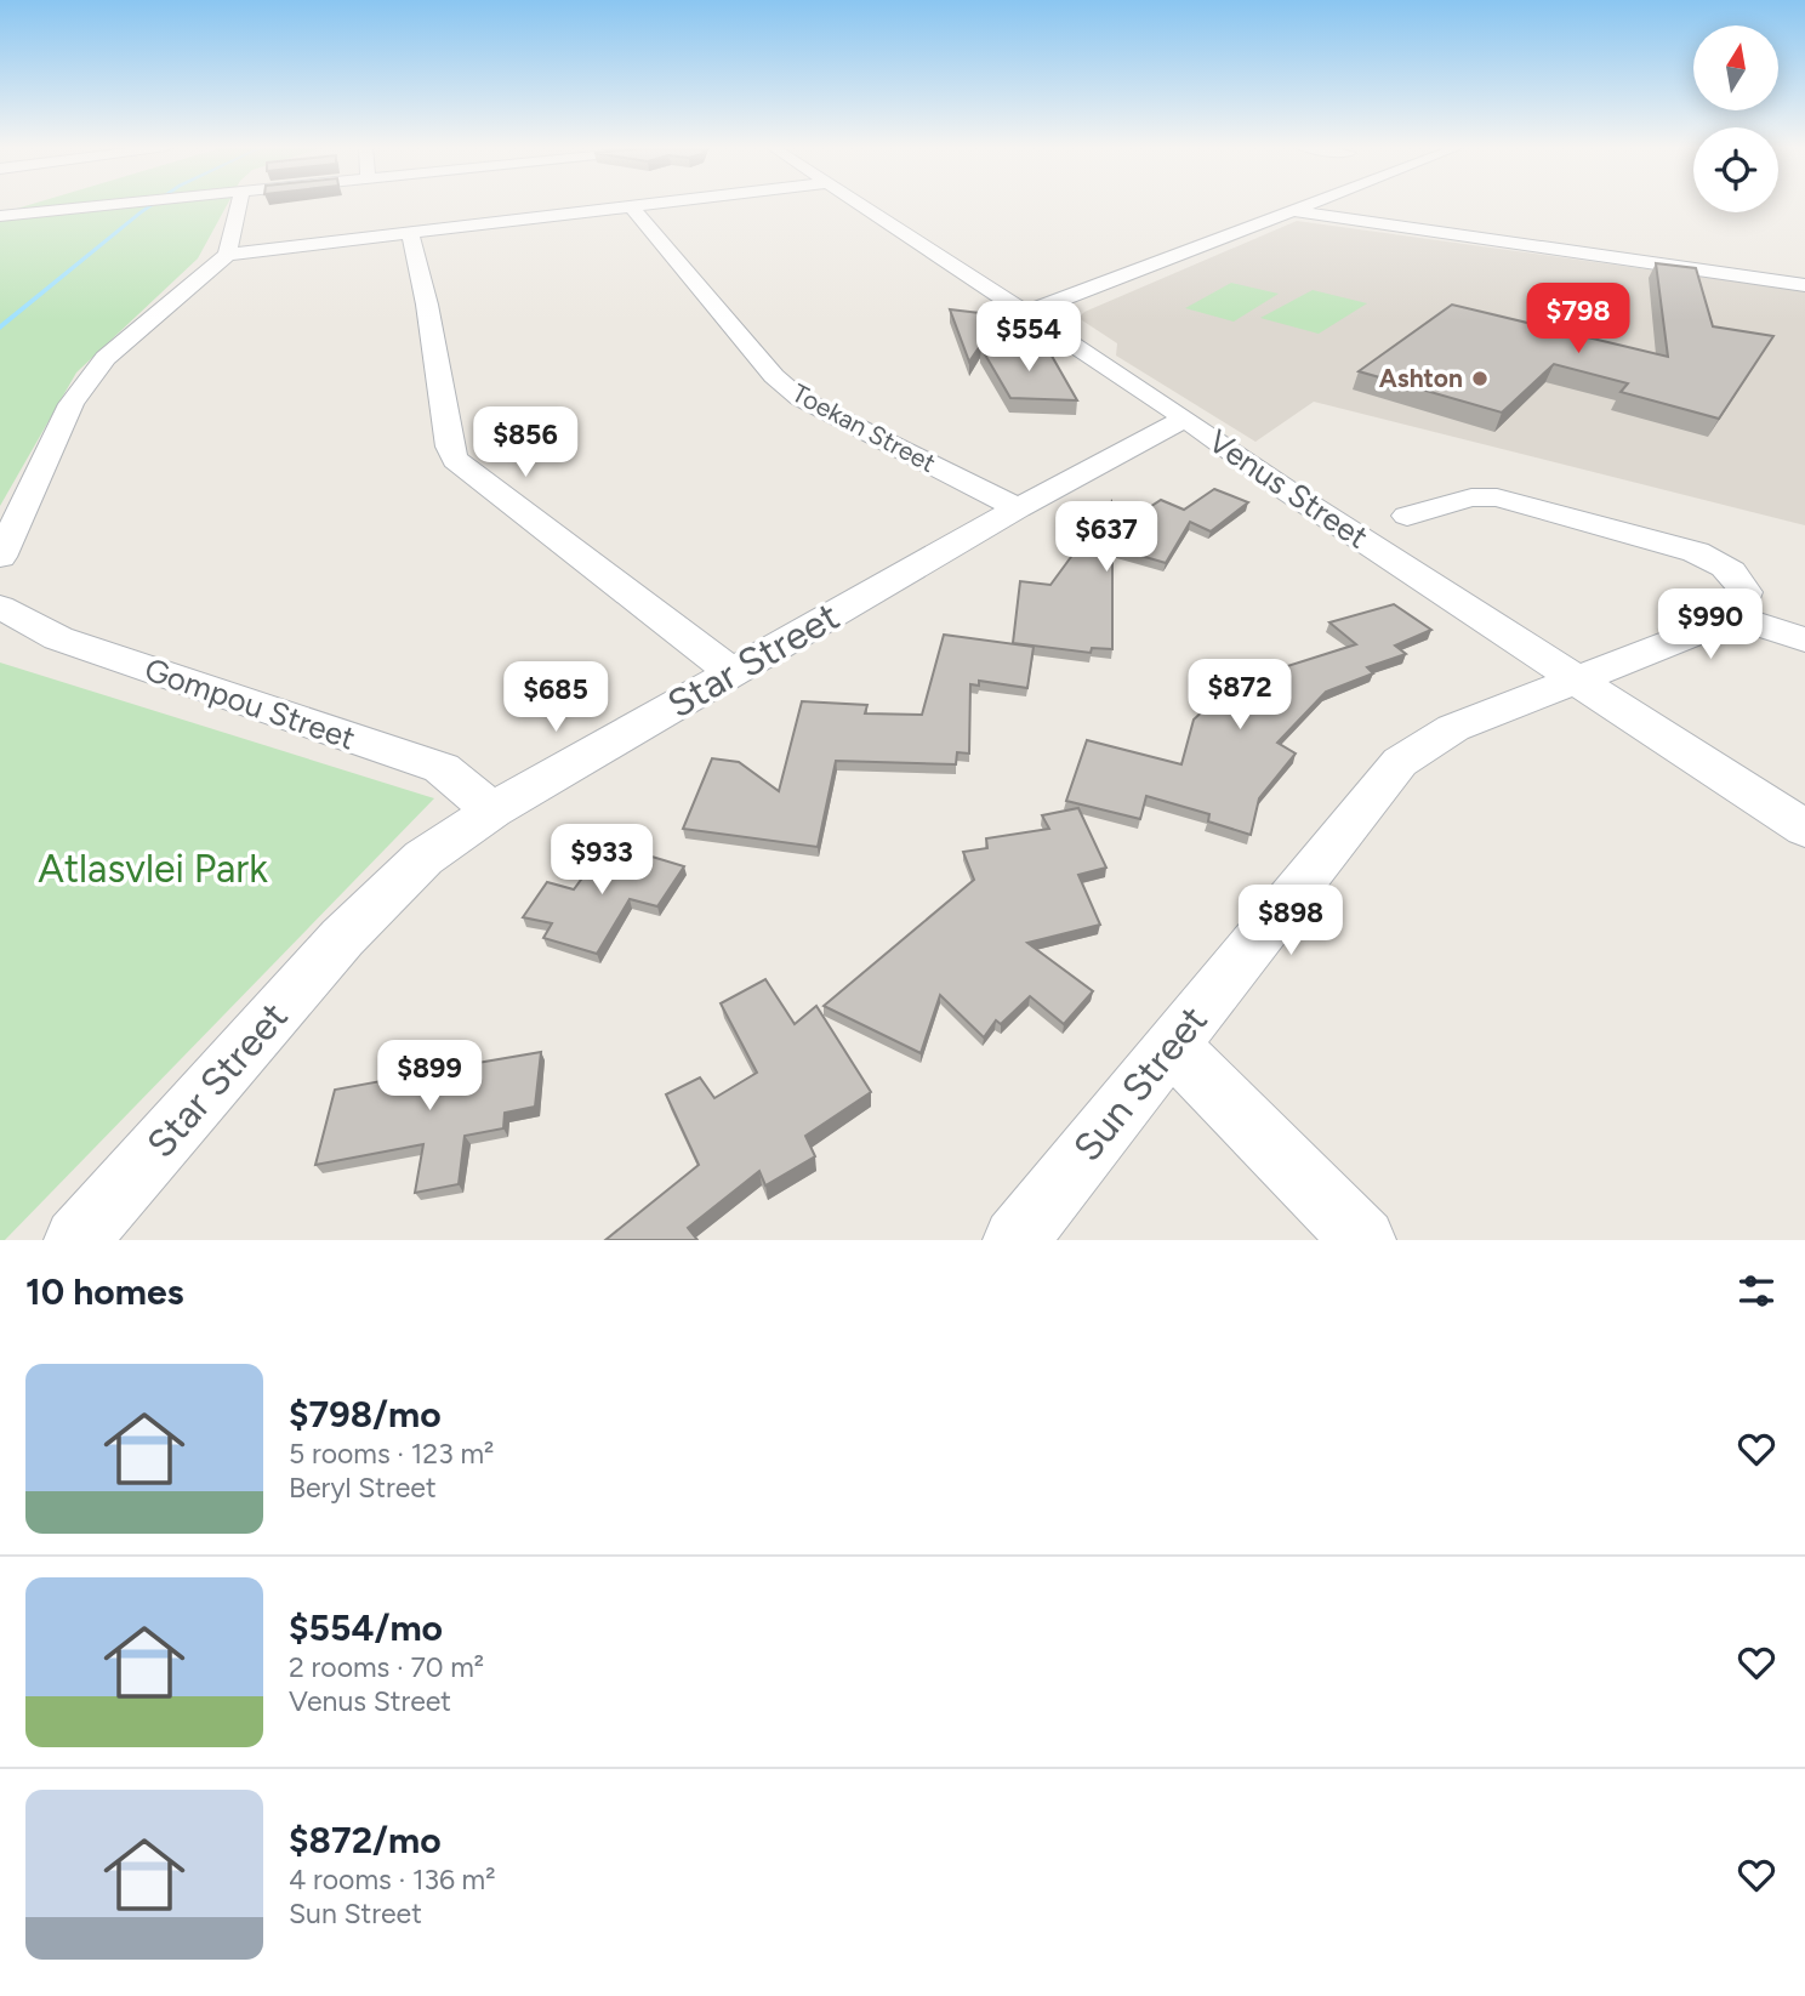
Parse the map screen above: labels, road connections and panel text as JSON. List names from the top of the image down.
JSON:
{
  "streets": {
    "street": [
      "Toekan Street",
      "Venus Street",
      "Star Street",
      "Gompou Street",
      "Sun Street"
    ]
  },
  "crossings": [
    ["Toekan Street", "Star Street"],
    ["Venus Street", "Star Street"],
    ["Venus Street", "Sun Street"],
    ["Star Street", "Gompou Street"]
  ],
  "parks": ["Atlasvlei Park"],
  "places": ["Ashton"],
  "north": "top",
  "page": {
    "price": [
      "$798",
      "$554",
      "$856",
      "$637",
      "$990",
      "$872",
      "$685",
      "$933",
      "$898",
      "$899"
    ],
    "heading": "10 homes",
    "list": [
      {
        "name": "$798/mo",
        "note": "5 rooms · 123 m² · Beryl Street"
      },
      {
        "name": "$554/mo",
        "note": "2 rooms · 70 m² · Venus Street"
      },
      {
        "name": "$872/mo",
        "note": "4 rooms · 136 m² · Sun Street"
      }
    ]
  }
}
